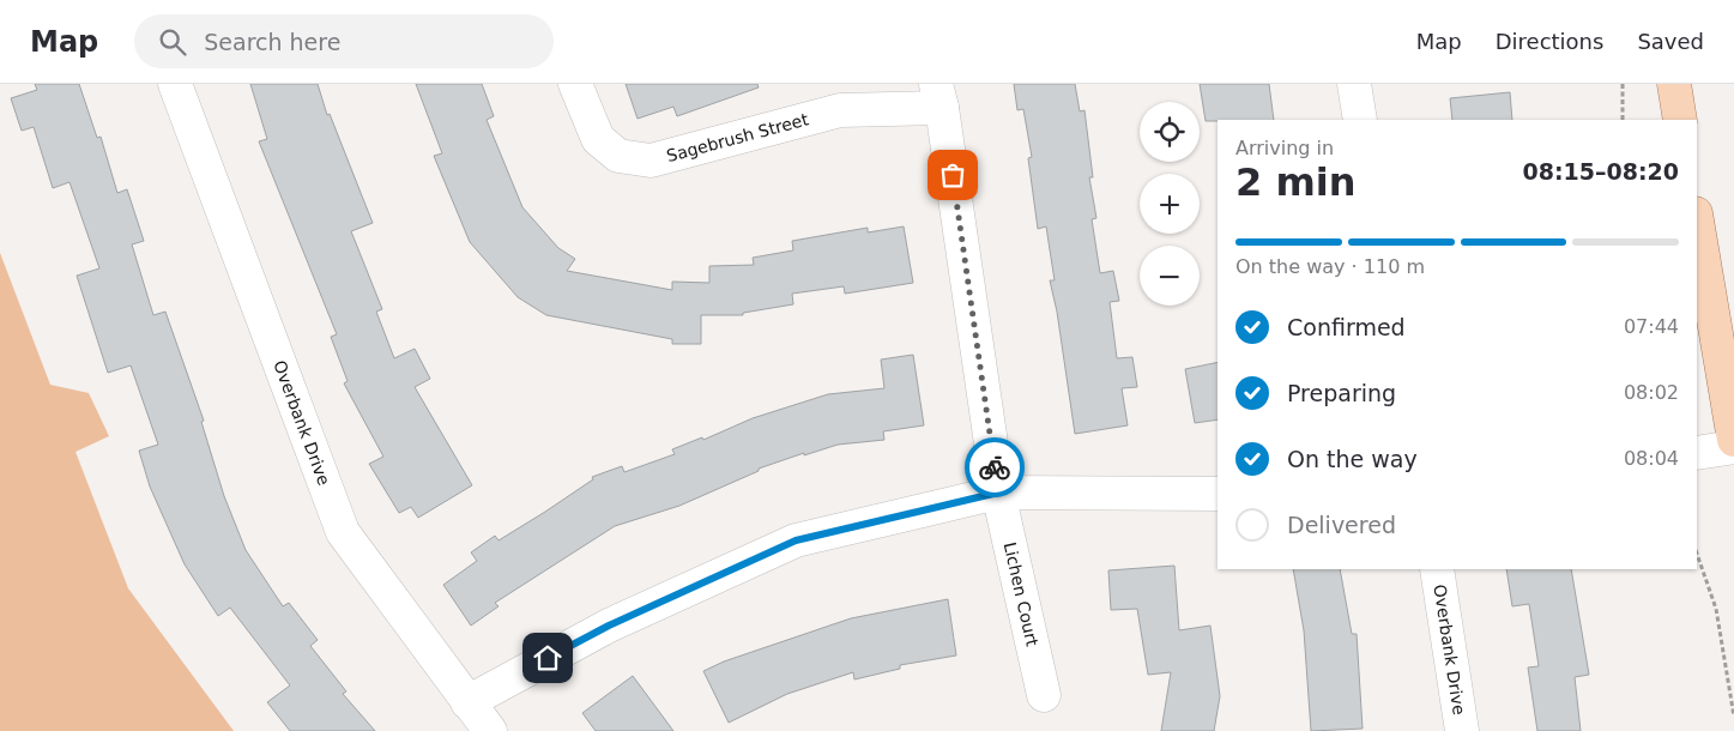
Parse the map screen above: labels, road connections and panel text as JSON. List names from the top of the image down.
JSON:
{
  "streets": {
    "street": ["Sagebrush Street", "Overbank Drive", "Lichen Court"]
  },
  "crossings": [
    ["Sagebrush Street", "Lichen Court"]
  ],
  "page": {
    "header": "Map",
    "search": "Search here",
    "nav": ["Map", "Directions", "Saved"],
    "map_buttons": ["+", "−"],
    "heading": ["2 min", "Arriving in", "08:15–08:20"],
    "bar": "On the way · 110 m",
    "list": [
      ["Confirmed", "07:44"],
      ["Preparing", "08:02"],
      ["On the way", "08:04"],
      "Delivered"
    ]
  }
}
